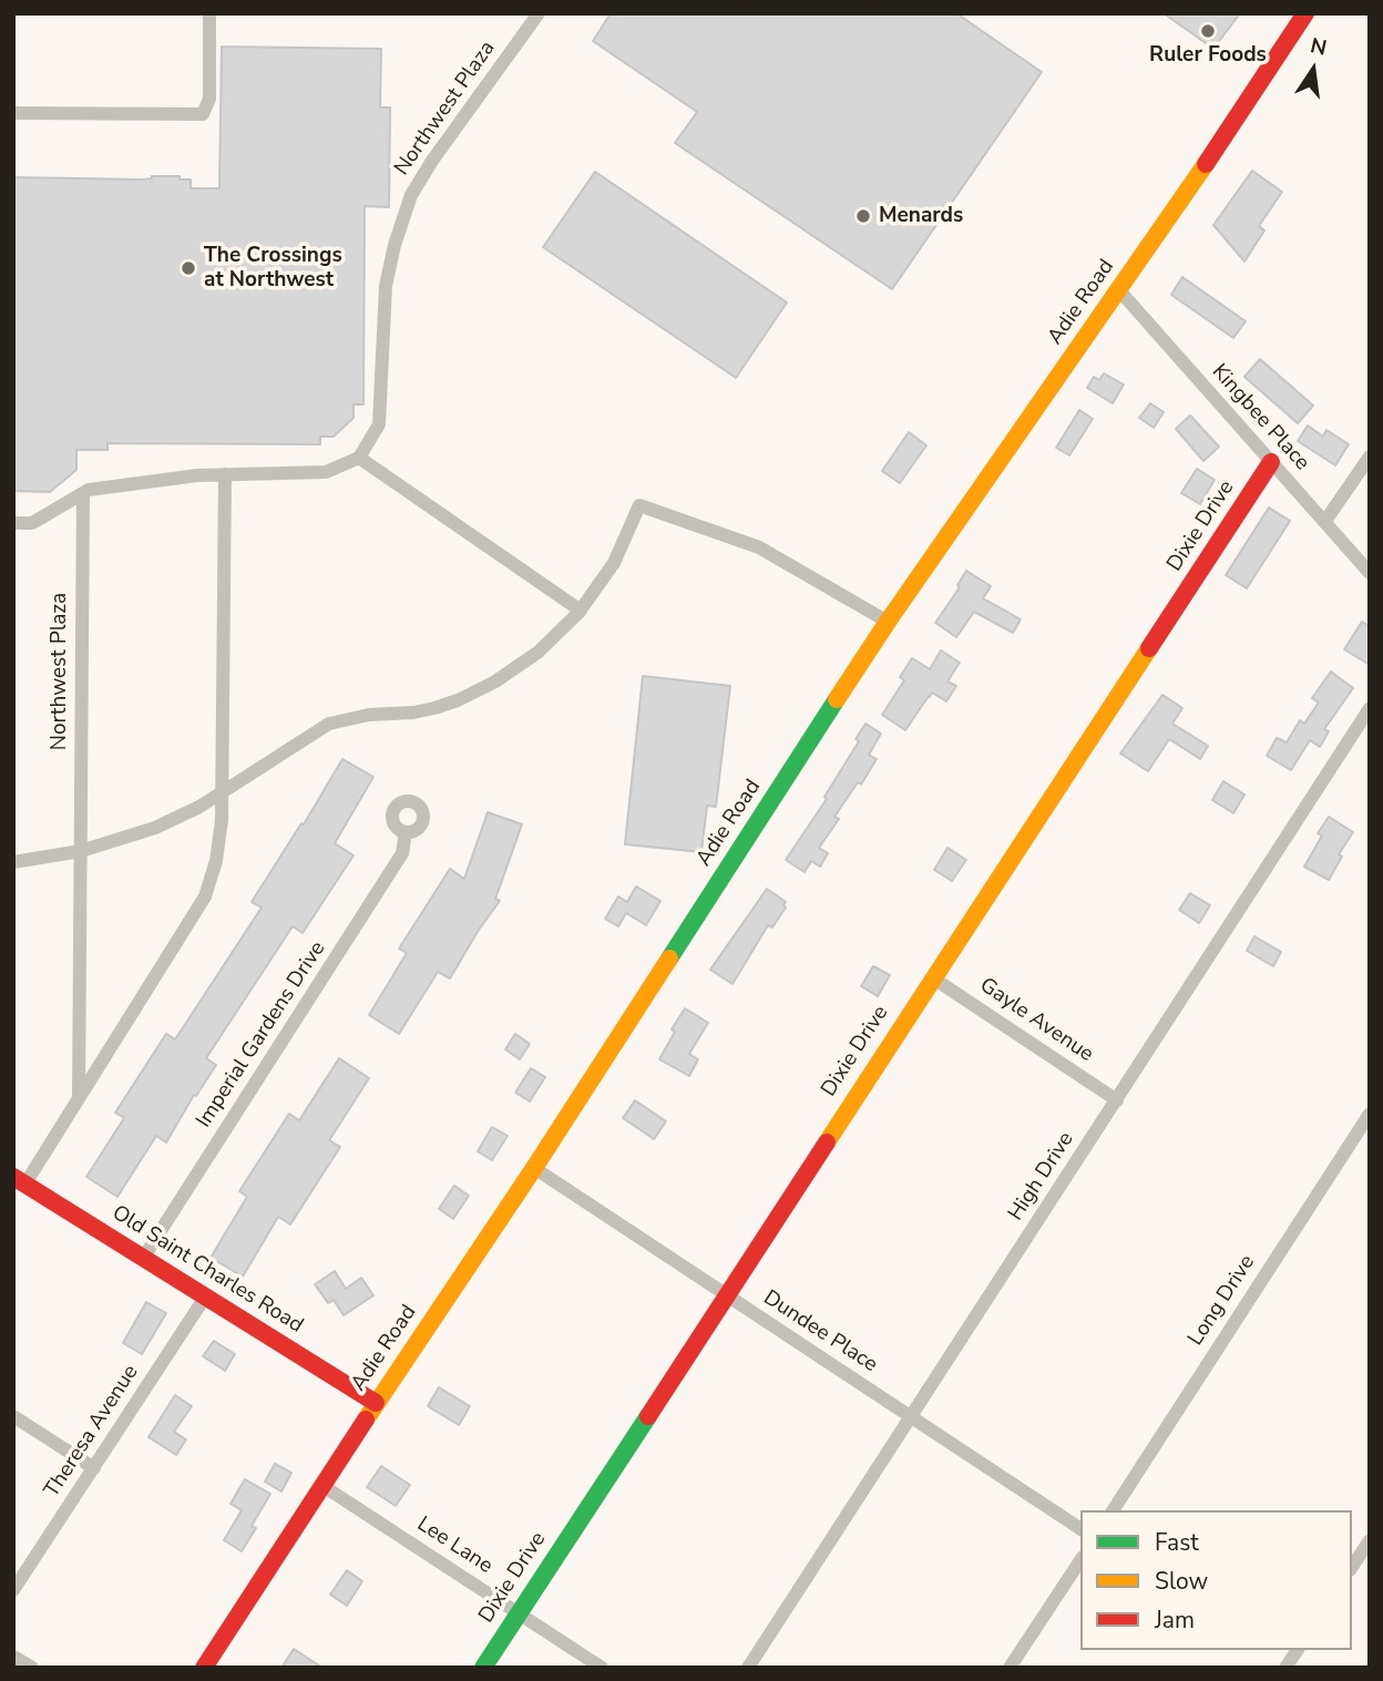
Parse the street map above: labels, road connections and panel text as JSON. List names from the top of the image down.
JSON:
{
  "streets": {
    "street": [
      "Northwest Plaza",
      "Adie Road",
      "Kingbee Place",
      "Dixie Drive",
      "Gayle Avenue",
      "Imperial Gardens Drive",
      "High Drive",
      "Old Saint Charles Road",
      "Long Drive",
      "Dundee Place",
      "Theresa Avenue",
      "Lee Lane"
    ]
  },
  "crossings": [
    ["Adie Road", "Kingbee Place"],
    ["Adie Road", "Old Saint Charles Road"],
    ["Adie Road", "Dundee Place"],
    ["Adie Road", "Lee Lane"],
    ["Kingbee Place", "Dixie Drive"],
    ["Dixie Drive", "Gayle Avenue"],
    ["Dixie Drive", "Dundee Place"],
    ["Dixie Drive", "Lee Lane"],
    ["Gayle Avenue", "High Drive"],
    ["Imperial Gardens Drive", "Old Saint Charles Road"],
    ["High Drive", "Dundee Place"],
    ["Old Saint Charles Road", "Theresa Avenue"]
  ],
  "places": ["Ruler Foods", "Menards", "The Crossings at Northwest"],
  "legend": ["Fast", "Slow", "Jam"],
  "north": "top"
}
